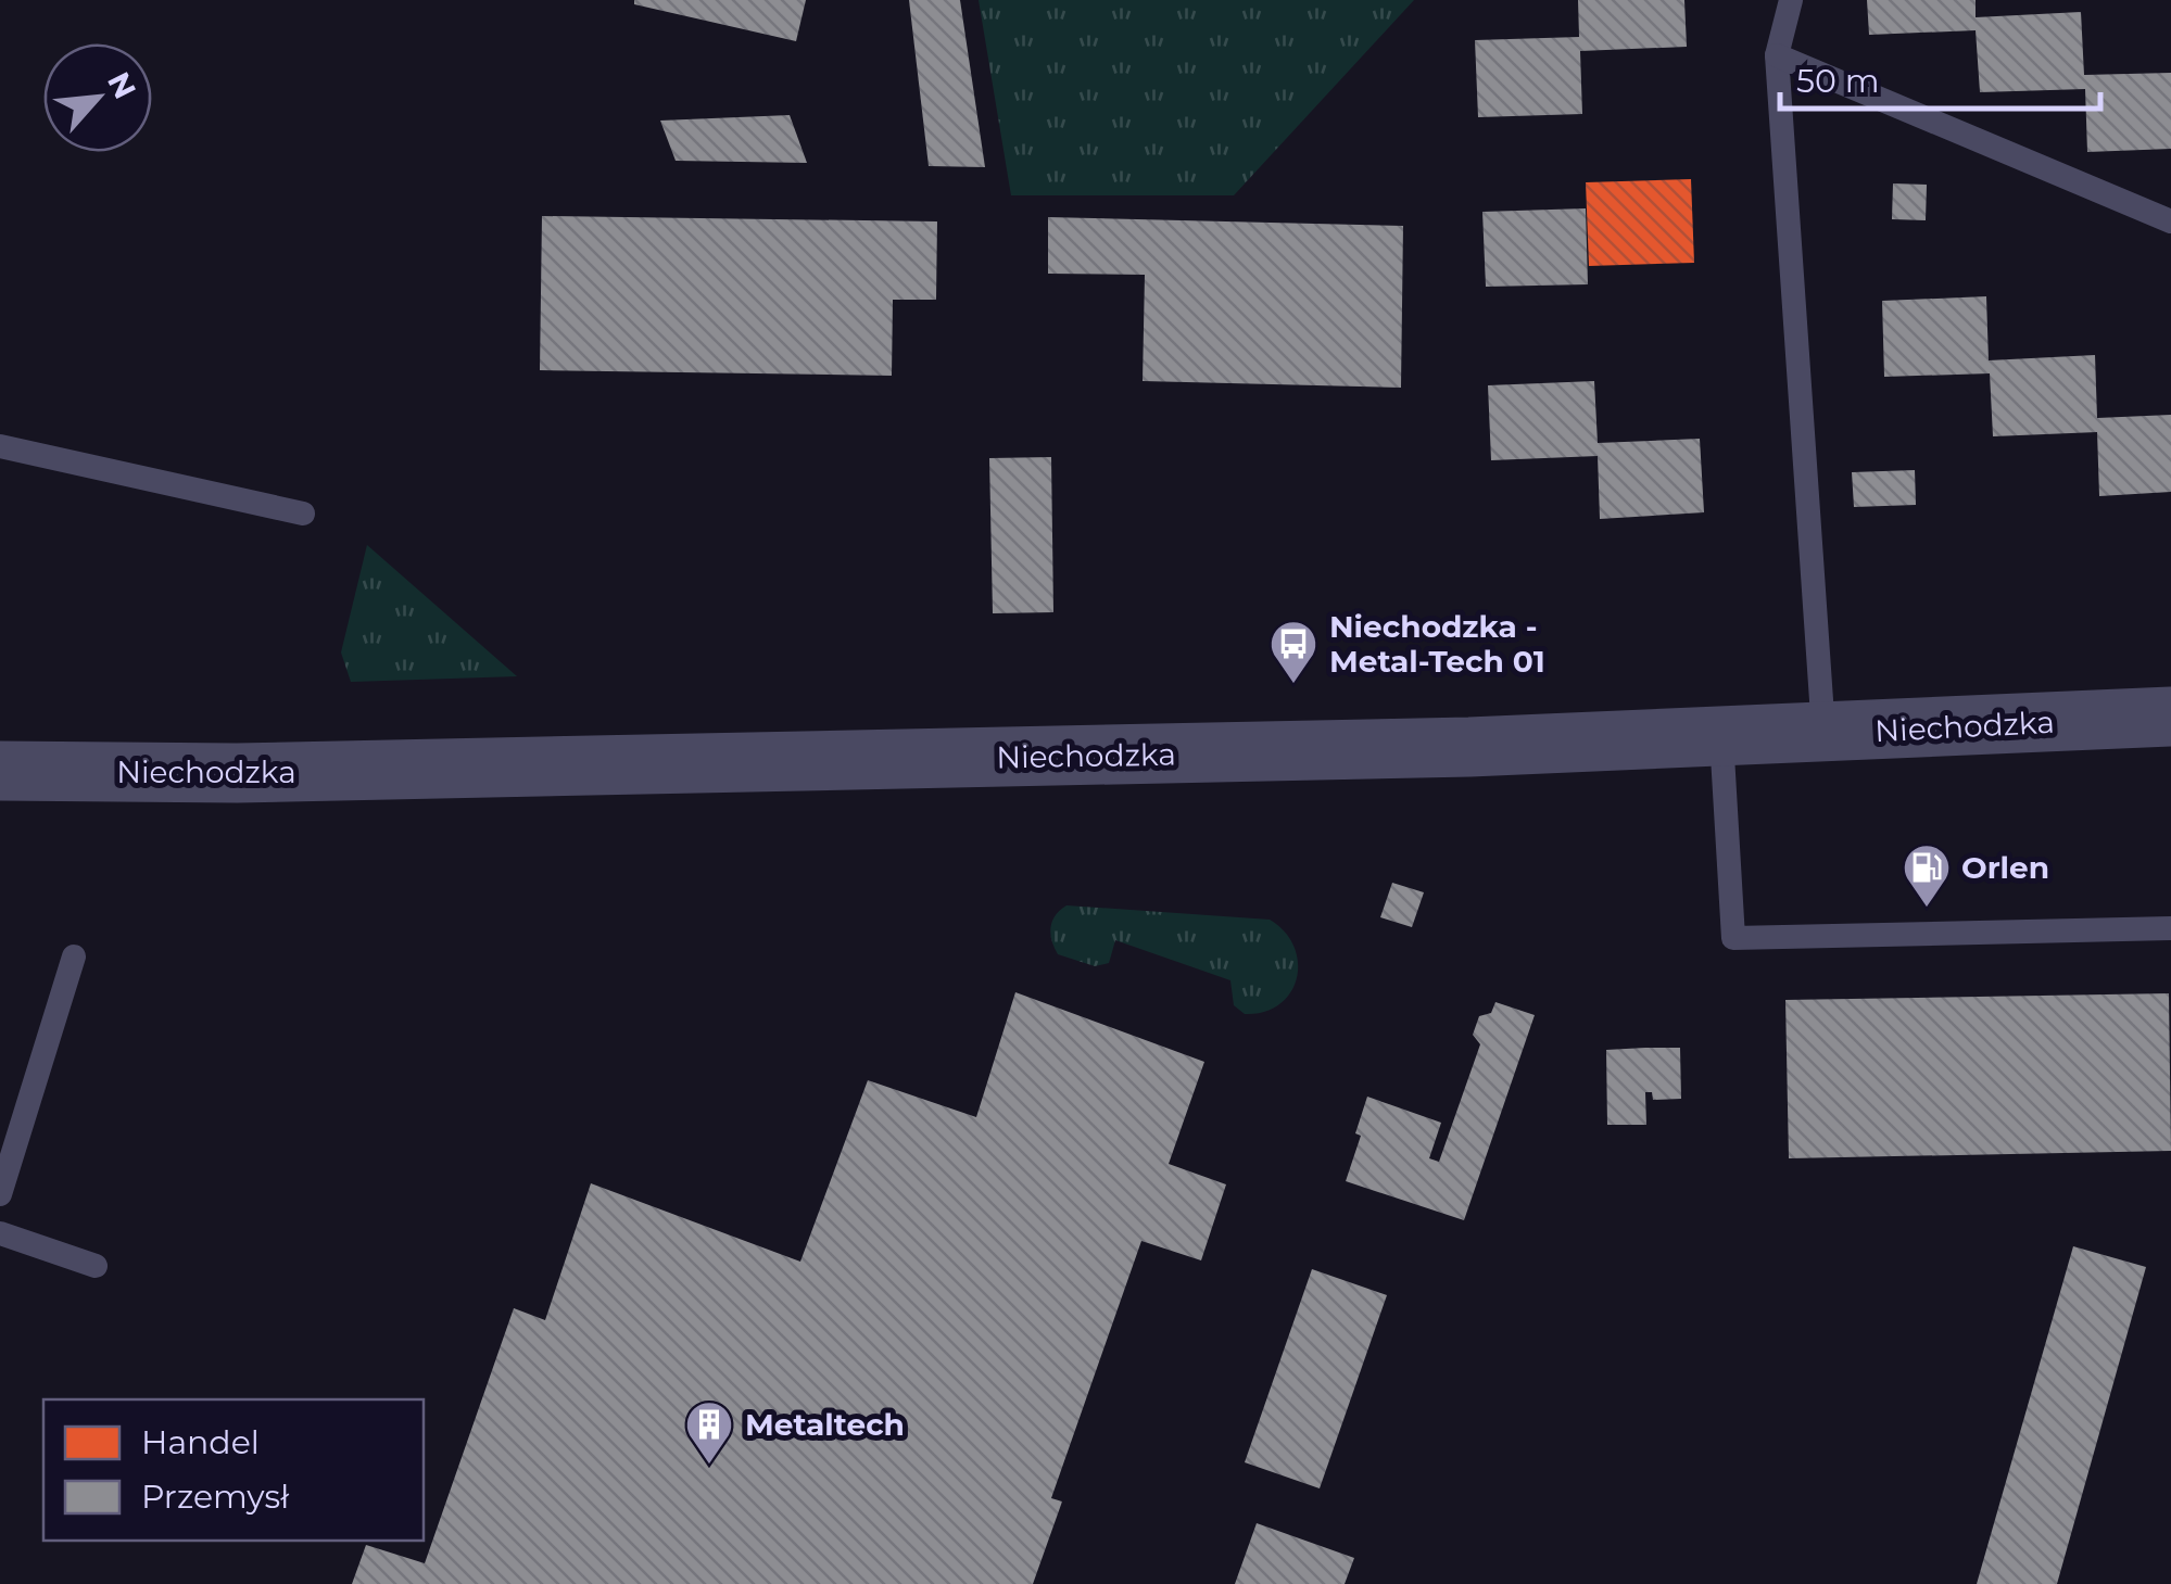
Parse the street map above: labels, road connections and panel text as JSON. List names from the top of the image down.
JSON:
{
  "streets": {
    "street": ["Niechodzka"]
  },
  "places": {
    "bus stop": ["Niechodzka - Metal-Tech 01"],
    "fuel station": ["Orlen"],
    "building": ["Metaltech"]
  },
  "legend": ["Handel", "Przemysł"],
  "scale_bar": "50 m",
  "north": "top right"
}
